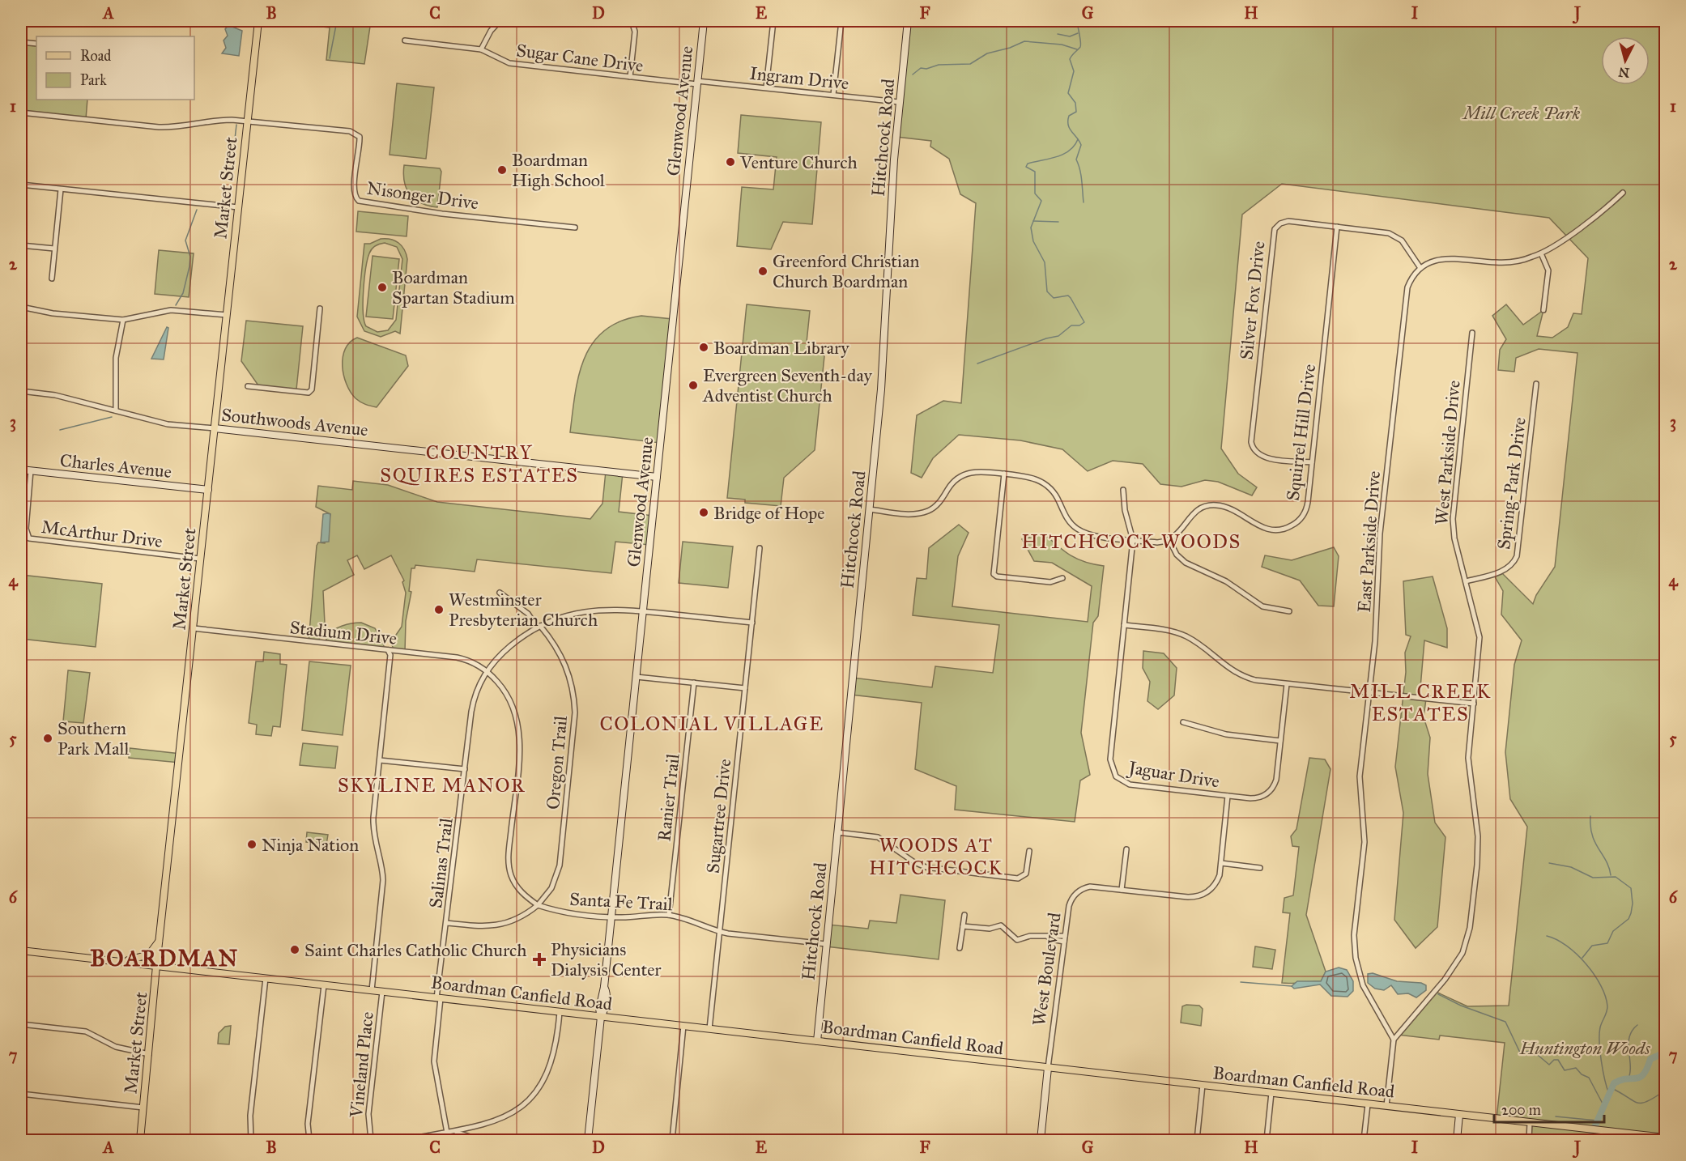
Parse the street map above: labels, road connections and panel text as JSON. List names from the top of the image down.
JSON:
{
  "streets": {
    "main road": ["Market Street", "Boardman Canfield Road"],
    "street": [
      "Sugar Cane Drive",
      "Ingram Drive",
      "Glenwood Avenue",
      "Hitchcock Road",
      "Nisonger Drive",
      "Silver Fox Drive",
      "Southwoods Avenue",
      "Squirrel Hill Drive",
      "West Parkside Drive",
      "Charles Avenue",
      "Spring-Park Drive",
      "McArthur Drive",
      "East Parkside Drive",
      "Stadium Drive",
      "Oregon Trail",
      "Jaguar Drive",
      "Ranier Trail",
      "Sugartree Drive",
      "Salinas Trail",
      "Santa Fe Trail",
      "West Boulevard",
      "Vineland Place"
    ]
  },
  "crossings": [
    ["Sugar Cane Drive", "Ingram Drive"],
    ["Sugar Cane Drive", "Glenwood Avenue"],
    ["Ingram Drive", "Glenwood Avenue"],
    ["Ingram Drive", "Hitchcock Road"],
    ["Glenwood Avenue", "Southwoods Avenue"],
    ["Glenwood Avenue", "Salinas Trail"],
    ["Glenwood Avenue", "Santa Fe Trail"],
    ["Glenwood Avenue", "Boardman Canfield Road"],
    ["Hitchcock Road", "Santa Fe Trail"],
    ["Hitchcock Road", "Boardman Canfield Road"],
    ["Market Street", "Nisonger Drive"],
    ["Market Street", "Southwoods Avenue"],
    ["Market Street", "Charles Avenue"],
    ["Market Street", "McArthur Drive"],
    ["Market Street", "Stadium Drive"],
    ["Market Street", "Boardman Canfield Road"],
    ["Silver Fox Drive", "Squirrel Hill Drive"],
    ["Silver Fox Drive", "East Parkside Drive"],
    ["West Parkside Drive", "Spring-Park Drive"],
    ["West Parkside Drive", "East Parkside Drive"],
    ["Charles Avenue", "McArthur Drive"],
    ["Stadium Drive", "Oregon Trail"],
    ["Stadium Drive", "Salinas Trail"],
    ["Stadium Drive", "Santa Fe Trail"],
    ["Oregon Trail", "Salinas Trail"],
    ["Oregon Trail", "Santa Fe Trail"],
    ["Jaguar Drive", "West Boulevard"],
    ["Ranier Trail", "Santa Fe Trail"],
    ["Sugartree Drive", "Salinas Trail"],
    ["Sugartree Drive", "Santa Fe Trail"],
    ["Sugartree Drive", "Boardman Canfield Road"],
    ["Salinas Trail", "Boardman Canfield Road"],
    ["West Boulevard", "Boardman Canfield Road"],
    ["Boardman Canfield Road", "Vineland Place"]
  ],
  "districts": [
    "COUNTRY SQUIRES ESTATES",
    "HITCHCOCK WOODS",
    "MILL CREEK ESTATES",
    "COLONIAL VILLAGE",
    "SKYLINE MANOR",
    "WOODS AT HITCHCOCK",
    "BOARDMAN"
  ],
  "parks": ["Mill Creek Park", "Huntington Woods"],
  "places": {
    "other": [
      "Venture Church",
      "Boardman High School",
      "Greenford Christian Church Boardman",
      "Boardman Spartan Stadium",
      "Boardman Library",
      "Evergreen Seventh-day Adventist Church",
      "Bridge of Hope",
      "Westminster Presbyterian Church",
      "Southern Park Mall",
      "Ninja Nation",
      "Saint Charles Catholic Church"
    ],
    "health": ["Physicians Dialysis Center"]
  },
  "legend": ["Road", "Park"],
  "scale_bar": "200 m",
  "north": "bottom",
  "grid": {
    "columns": [
      "A",
      "B",
      "C",
      "D",
      "E",
      "F",
      "G",
      "H",
      "I",
      "J"
    ],
    "rows": [
      "1",
      "2",
      "3",
      "4",
      "5",
      "6",
      "7"
    ]
  }
}
